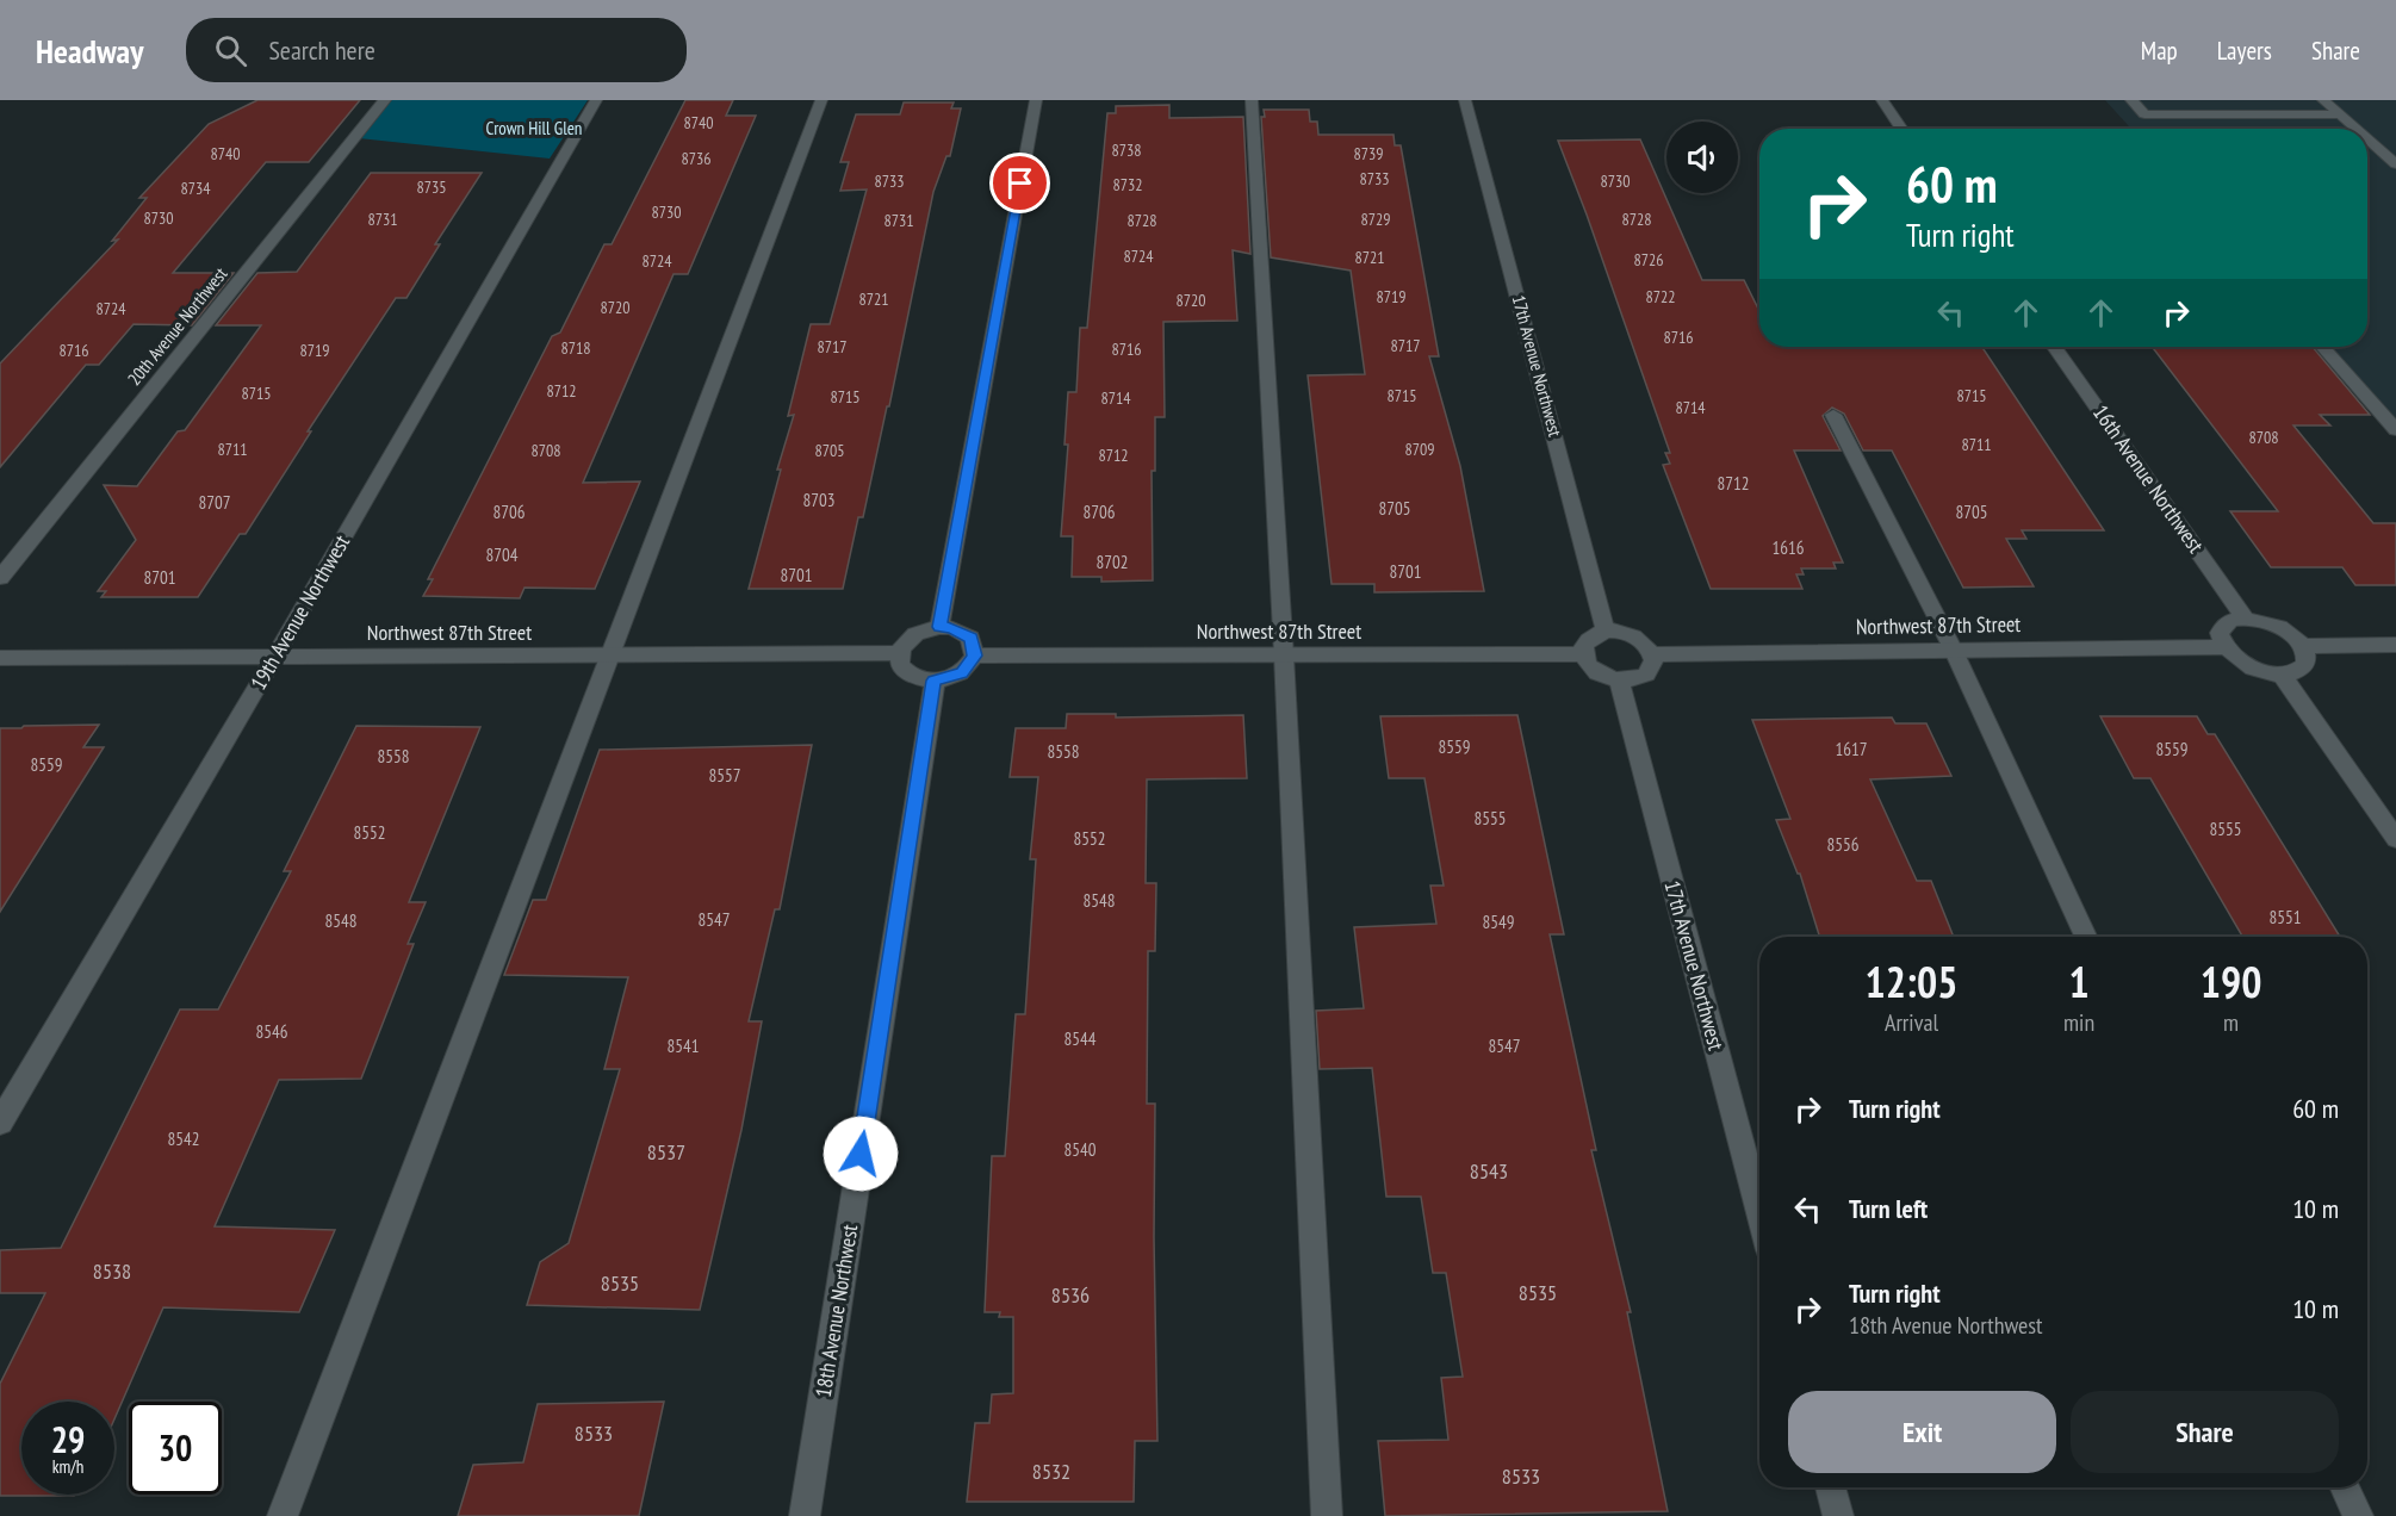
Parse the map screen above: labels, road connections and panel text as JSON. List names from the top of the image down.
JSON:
{
  "streets": {
    "street": [
      "20th Avenue Northwest",
      "17th Avenue Northwest",
      "16th Avenue Northwest",
      "19th Avenue Northwest",
      "Northwest 87th Street",
      "18th Avenue Northwest"
    ]
  },
  "crossings": [
    ["17th Avenue Northwest", "Northwest 87th Street"],
    ["19th Avenue Northwest", "Northwest 87th Street"],
    ["Northwest 87th Street", "18th Avenue Northwest"]
  ],
  "parks": ["Crown Hill Glen"],
  "house_numbers": [
    "8740",
    "8738",
    "8740",
    "8739",
    "8736",
    "8733",
    "8733",
    "8730",
    "8732",
    "8735",
    "8734",
    "8730",
    "8730",
    "8731",
    "8729",
    "8728",
    "8731",
    "8728",
    "8724",
    "8721",
    "8726",
    "8724",
    "8719",
    "8722",
    "8721",
    "8720",
    "8720",
    "8724",
    "8716",
    "8717",
    "8717",
    "8718",
    "8716",
    "8716",
    "8719",
    "8712",
    "8715",
    "8715",
    "8715",
    "8715",
    "8714",
    "8714",
    "8708",
    "8711",
    "8711",
    "8709",
    "8708",
    "8705",
    "8712",
    "8712",
    "8703",
    "8707",
    "8705",
    "8706",
    "8706",
    "8705",
    "1616",
    "8704",
    "8702",
    "8701",
    "8701",
    "8701",
    "8559",
    "1617",
    "8559",
    "8558",
    "8558",
    "8559",
    "8557",
    "8555",
    "8555",
    "8552",
    "8552",
    "8556",
    "8548",
    "8551",
    "8547",
    "8548",
    "8549",
    "8546",
    "8544",
    "8541",
    "8547",
    "8542",
    "8540",
    "8537",
    "8543",
    "8538",
    "8535",
    "8535",
    "8536",
    "8533",
    "8532",
    "8533"
  ],
  "page": {
    "header": "Headway",
    "search": "Search here",
    "nav": ["Map", "Layers", "Share"],
    "turn": ["60 m", "Turn right"],
    "eta": [
      "12:05",
      "Arrival",
      "1",
      "min",
      "190",
      "m"
    ],
    "list": [
      {
        "name": "Turn right",
        "value": "60 m"
      },
      {
        "name": "Turn left",
        "value": "10 m"
      },
      {
        "name": "Turn right",
        "note": "18th Avenue Northwest",
        "value": "10 m"
      }
    ],
    "buttons": ["Exit", "Share"],
    "speed": "29 km/h",
    "limit": "30"
  }
}
